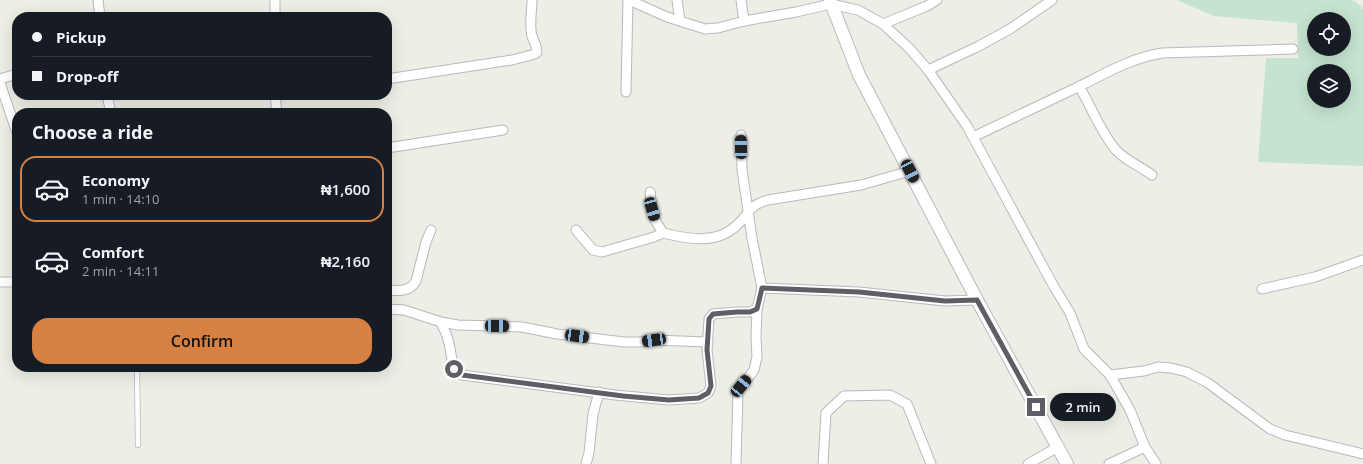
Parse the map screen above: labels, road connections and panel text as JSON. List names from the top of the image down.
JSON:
{
  "page": {
    "banner": ["Pickup", "Drop-off"],
    "heading": "Choose a ride",
    "list": [
      {
        "name": "Economy",
        "note": "1 min · 14:10",
        "value": "₦1,600"
      },
      {
        "name": "Comfort",
        "note": "2 min · 14:11",
        "value": "₦2,160"
      }
    ],
    "buttons": "Confirm",
    "bubble": "2 min"
  }
}
